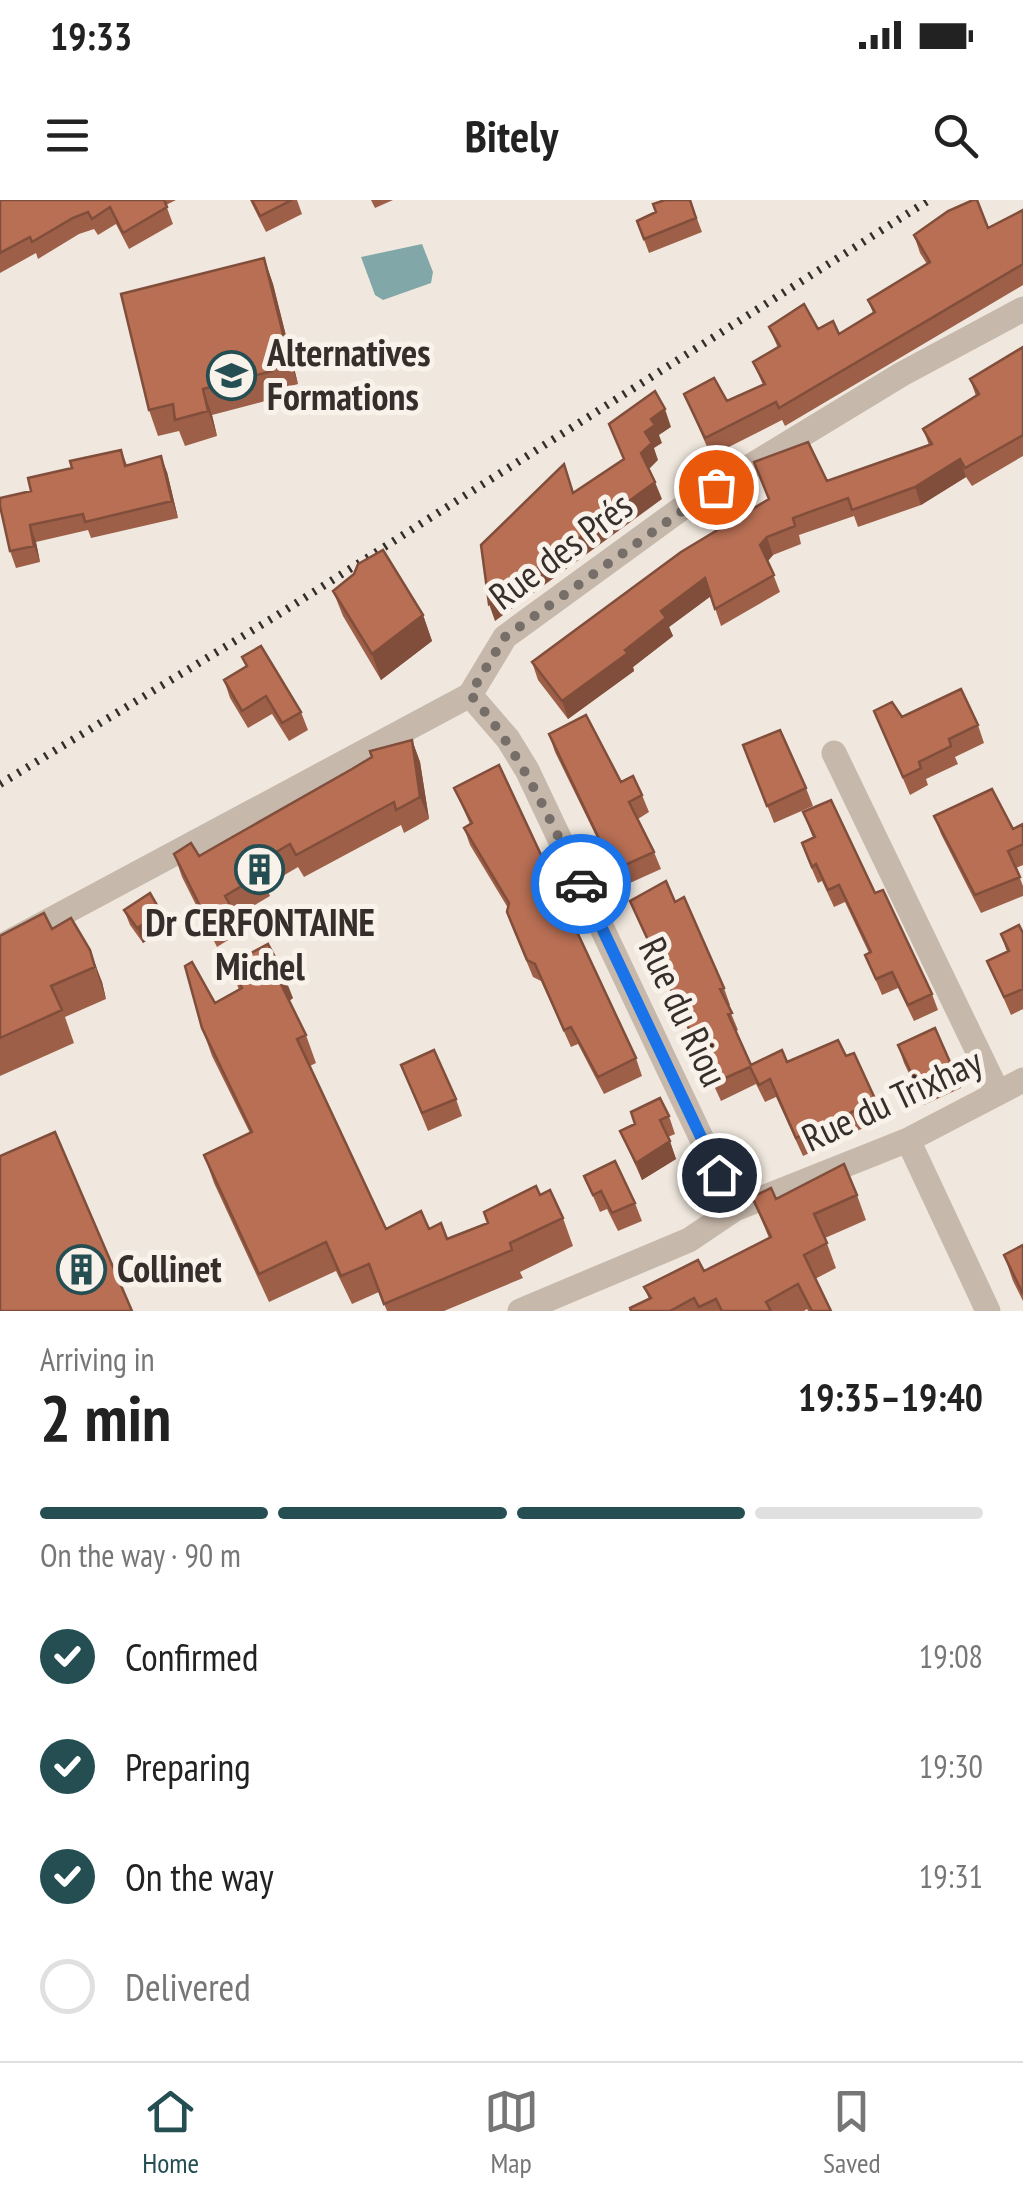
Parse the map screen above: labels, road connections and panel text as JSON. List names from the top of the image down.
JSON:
{
  "streets": {
    "street": ["Rue des Prés", "Rue du Riou", "Rue du Trixhay"]
  },
  "crossings": [
    ["Rue des Prés", "Rue du Riou"],
    ["Rue du Riou", "Rue du Trixhay"]
  ],
  "places": {
    "school or university": ["Alternatives Formations"],
    "building": ["Dr CERFONTAINE Michel", "Collinet"]
  },
  "page": {
    "status": "19:33",
    "header": "Bitely",
    "heading": ["2 min", "Arriving in", "19:35–19:40"],
    "bar": "On the way · 90 m",
    "list": [
      ["Confirmed", "19:08"],
      ["Preparing", "19:30"],
      ["On the way", "19:31"],
      "Delivered"
    ],
    "tabs": ["Home", "Map", "Saved"]
  }
}
